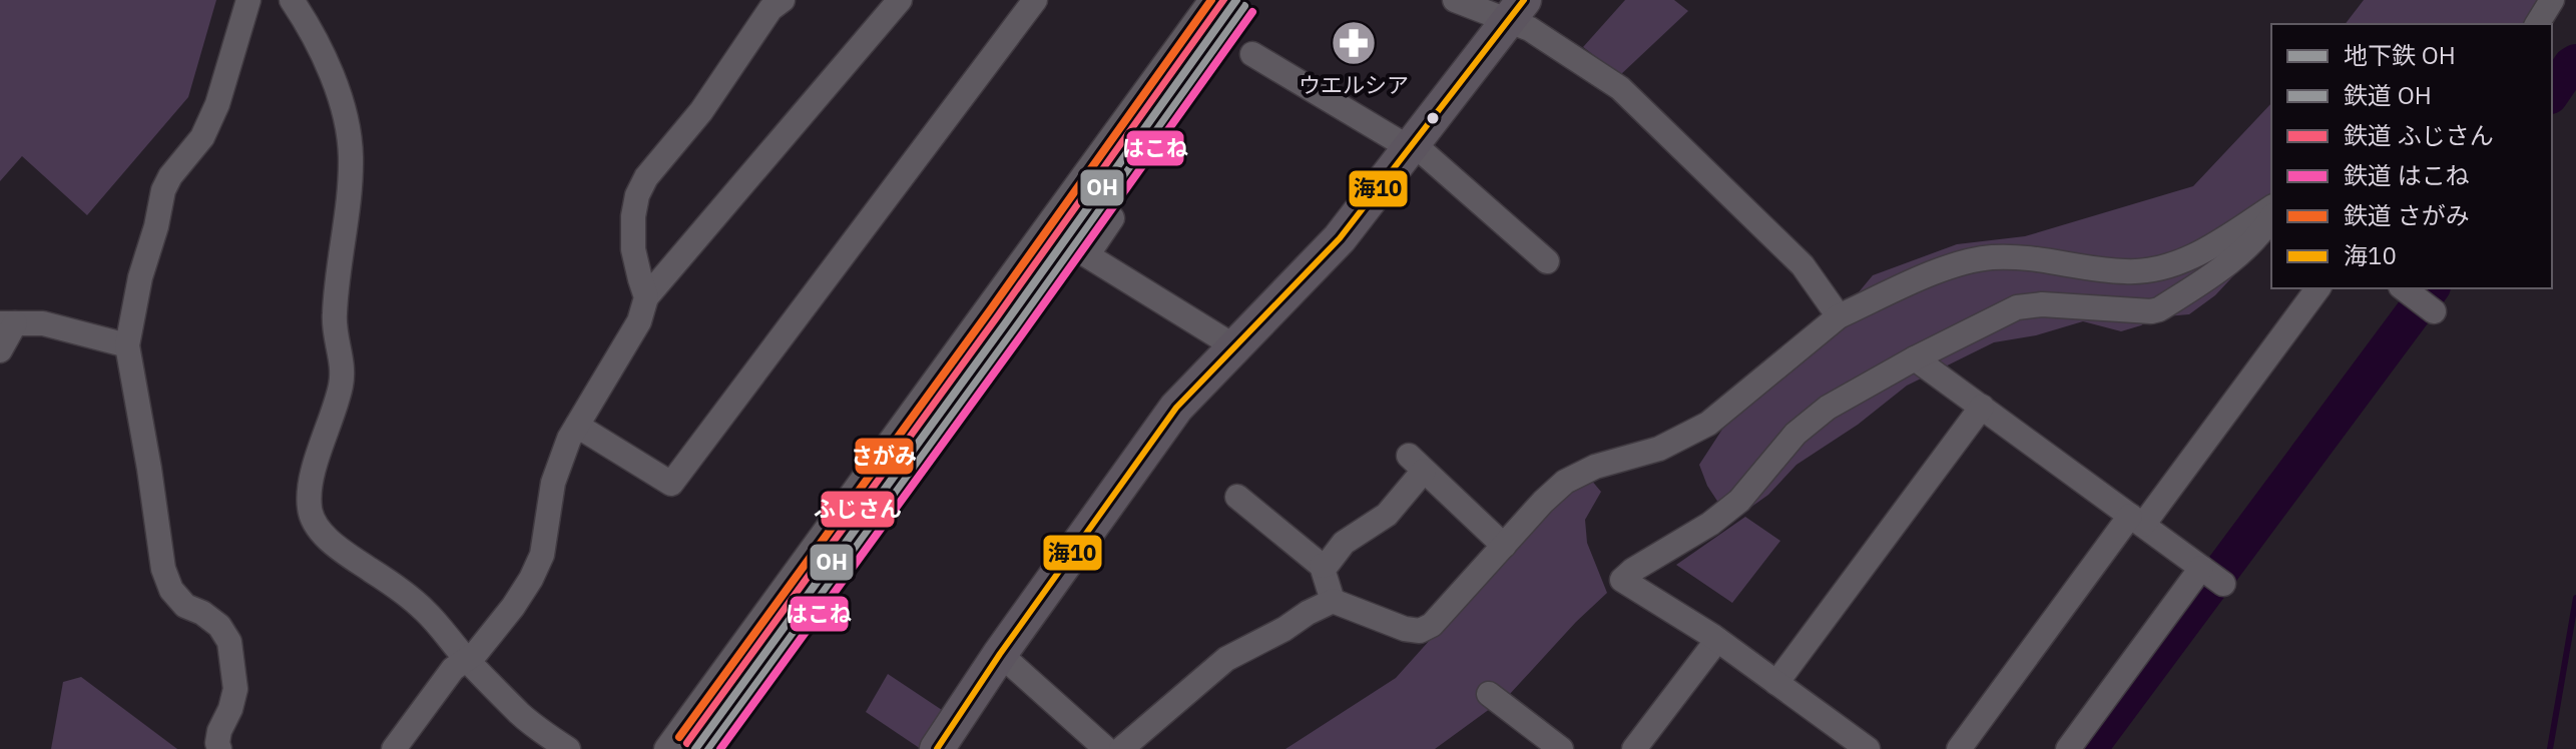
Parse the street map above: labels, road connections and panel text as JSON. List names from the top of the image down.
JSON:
{
  "places": {
    "pharmacy": ["ウエルシア"]
  },
  "lines": [
    "metro line OH",
    "rail line ふじさん",
    "rail line さがみ",
    "transit line 海10",
    "rail line OH",
    "rail line はこね"
  ],
  "legend": [
    "地下鉄 OH",
    "鉄道 OH",
    "鉄道 ふじさん",
    "鉄道 はこね",
    "鉄道 さがみ",
    "海10"
  ]
}
